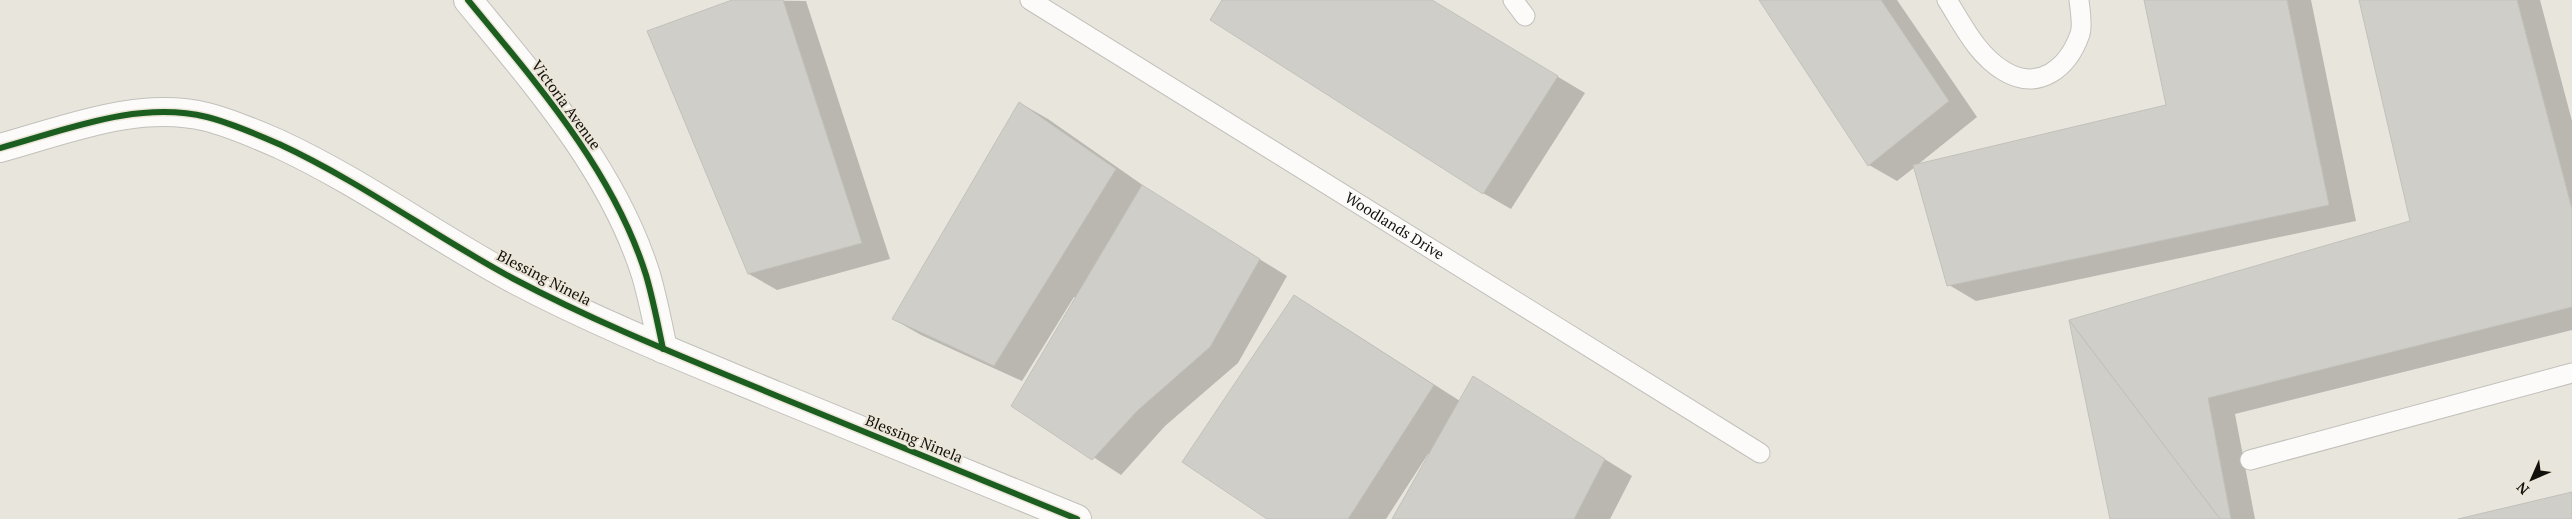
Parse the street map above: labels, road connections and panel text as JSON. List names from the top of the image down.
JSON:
{
  "streets": {
    "street": ["Victoria Avenue", "Blessing Ninela"],
    "lane": ["Woodlands Drive"]
  },
  "crossings": [
    ["Victoria Avenue", "Blessing Ninela"]
  ],
  "north": "bottom left"
}
